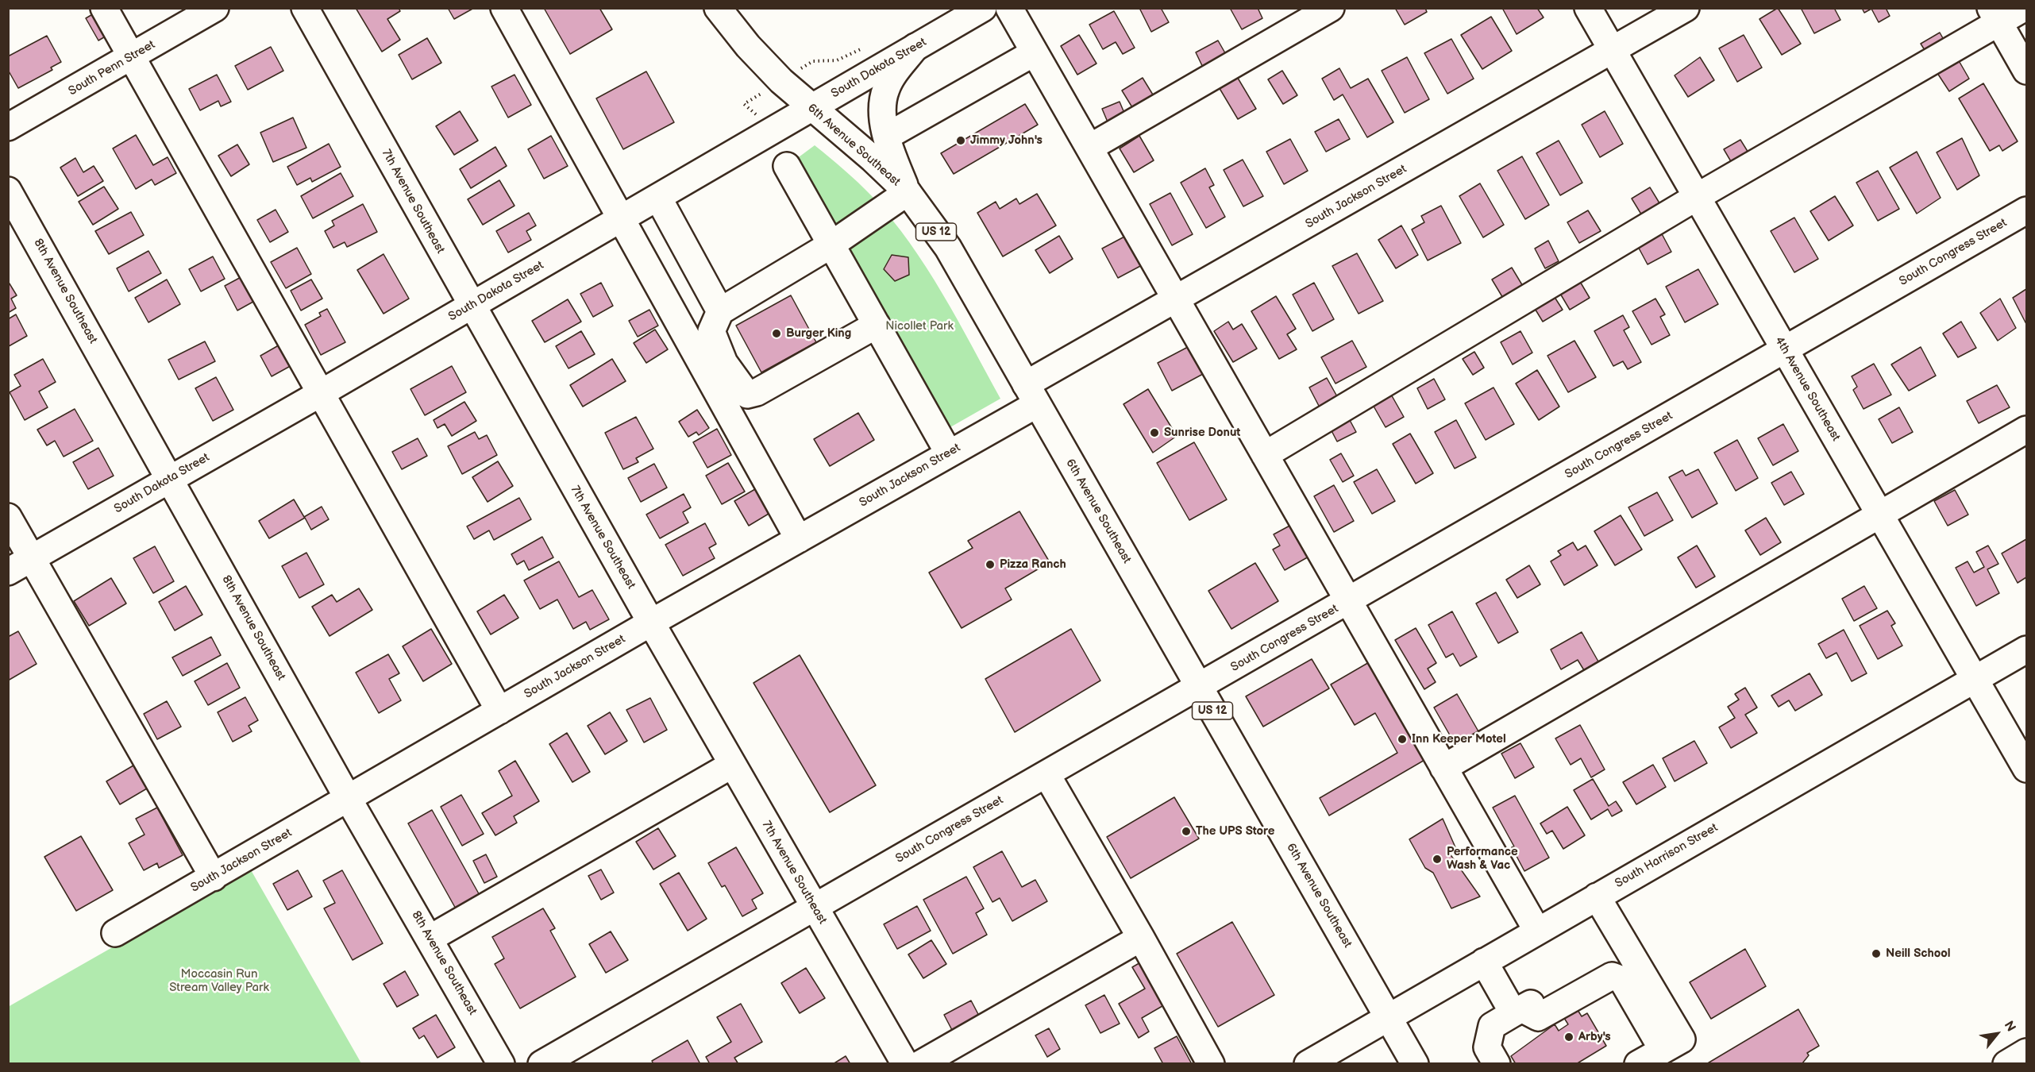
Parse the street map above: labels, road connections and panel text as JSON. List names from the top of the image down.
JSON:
{
  "streets": {
    "main road": [
      "South Penn Street",
      "South Dakota Street",
      "6th Avenue Southeast",
      "South Jackson Street",
      "7th Avenue Southeast",
      "US 12",
      "South Congress Street",
      "8th Avenue Southeast",
      "4th Avenue Southeast",
      "South Harrison Street"
    ]
  },
  "crossings": [
    ["South Dakota Street", "6th Avenue Southeast"],
    ["South Dakota Street", "7th Avenue Southeast"],
    ["South Dakota Street", "8th Avenue Southeast"],
    ["6th Avenue Southeast", "South Jackson Street"],
    ["6th Avenue Southeast", "South Congress Street"],
    ["6th Avenue Southeast", "South Harrison Street"],
    ["South Jackson Street", "7th Avenue Southeast"],
    ["South Jackson Street", "8th Avenue Southeast"],
    ["South Jackson Street", "4th Avenue Southeast"],
    ["7th Avenue Southeast", "South Congress Street"],
    ["South Congress Street", "4th Avenue Southeast"],
    ["4th Avenue Southeast", "South Harrison Street"]
  ],
  "parks": ["Nicollet Park", "Moccasin Run Stream Valley Park"],
  "places": [
    "Jimmy John's",
    "Burger King",
    "Sunrise Donut",
    "Pizza Ranch",
    "Inn Keeper Motel",
    "The UPS Store",
    "Performance Wash & Vac",
    "Neill School",
    "Arby's"
  ],
  "north": "top right"
}
